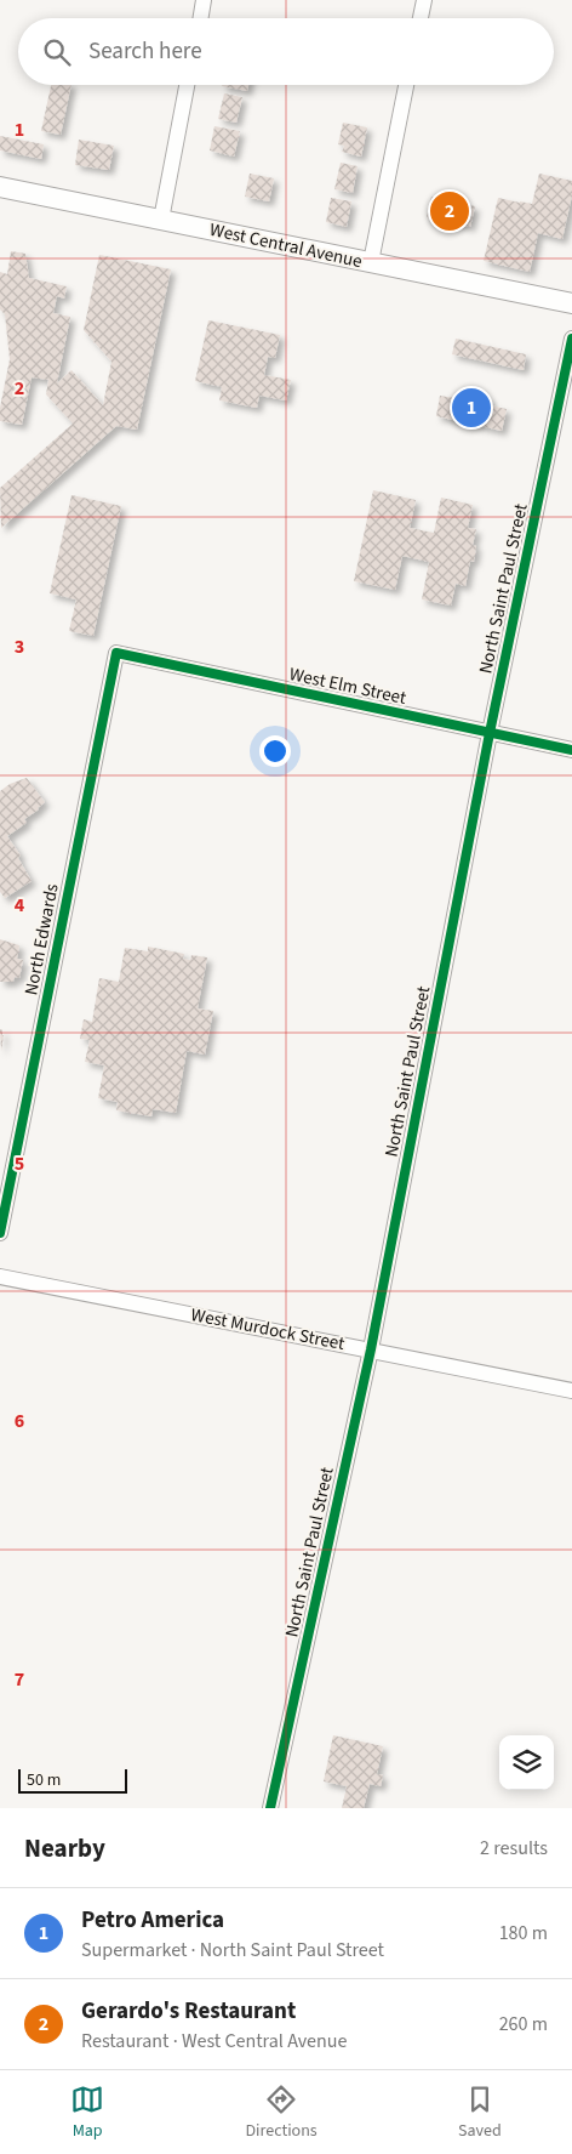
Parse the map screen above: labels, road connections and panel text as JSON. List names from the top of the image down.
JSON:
{
  "streets": {
    "main road": ["West Central Avenue"],
    "street": [
      "North Saint Paul Street",
      "West Elm Street",
      "North Edwards",
      "West Murdock Street"
    ]
  },
  "crossings": [
    ["North Saint Paul Street", "West Elm Street"],
    ["North Saint Paul Street", "West Murdock Street"],
    ["West Elm Street", "North Edwards"]
  ],
  "scale_bar": "50 m",
  "page": {
    "search": "Search here",
    "pins": ["2", "1"],
    "scale": "50 m",
    "heading": ["Nearby", "2 results"],
    "list": [
      {
        "mark": "1",
        "name": "Petro America",
        "note": "Supermarket · North Saint Paul Street",
        "value": "180 m"
      },
      {
        "mark": "2",
        "name": "Gerardo's Restaurant",
        "note": "Restaurant · West Central Avenue",
        "value": "260 m"
      }
    ],
    "nav": ["Map", "Directions", "Saved"]
  },
  "grid": {
    "rows": [
      "1",
      "2",
      "3",
      "4",
      "5",
      "6",
      "7"
    ]
  }
}
